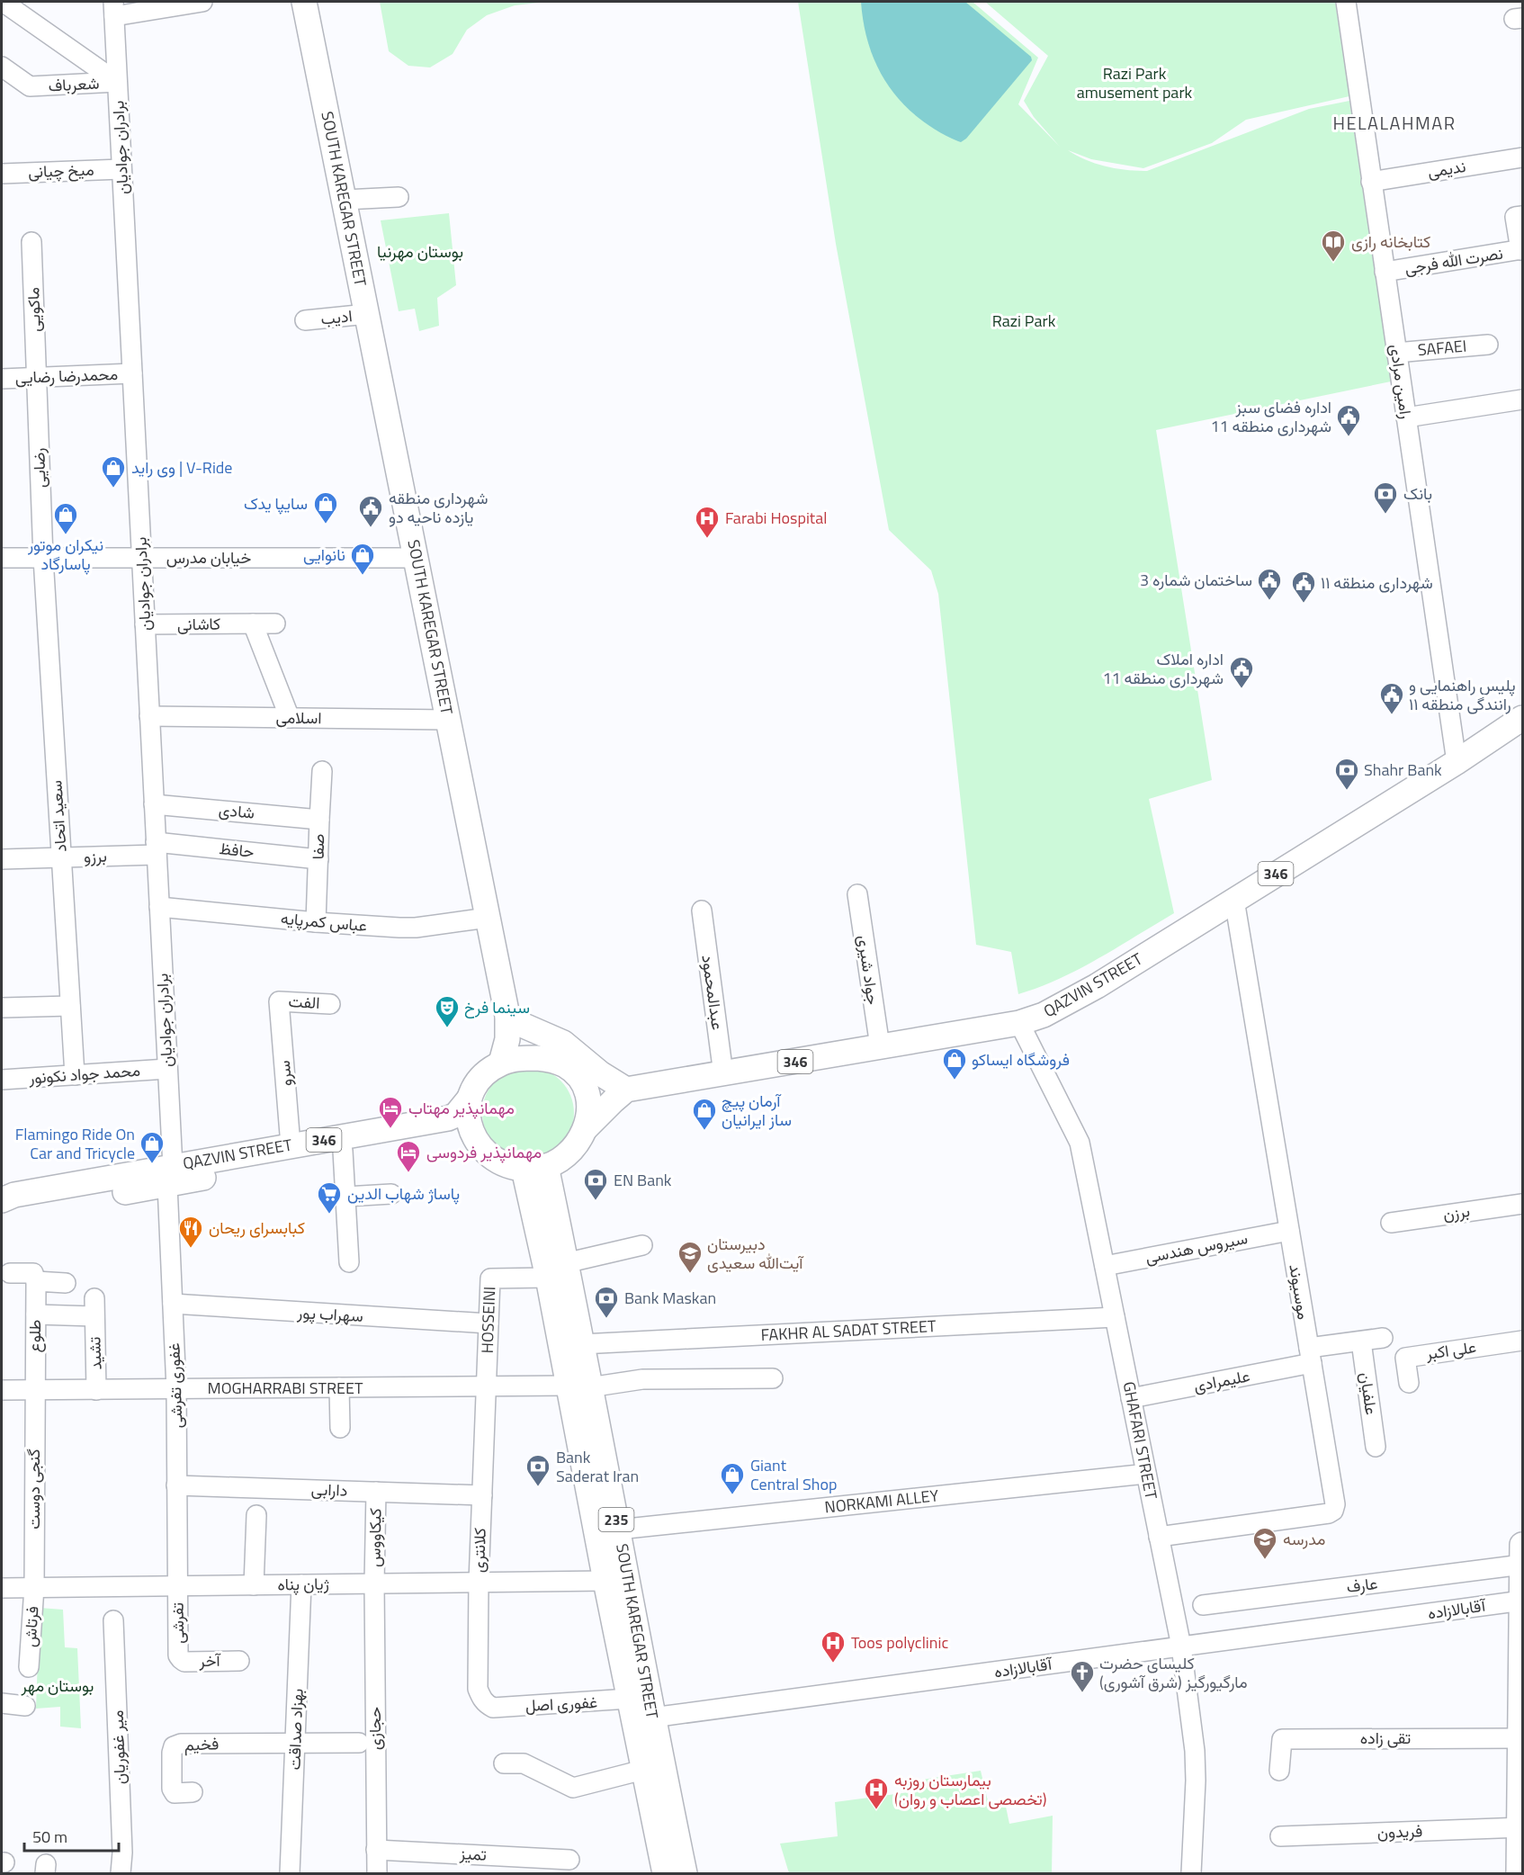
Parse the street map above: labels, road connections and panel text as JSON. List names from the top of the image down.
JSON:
{
  "streets": {
    "main road": [
      "SOUTH KAREGAR STREET",
      "346",
      "QAZVIN STREET",
      "235"
    ],
    "street": [
      "شعرباف",
      "برادران جوادیان",
      "ندیمی",
      "میخ چیانی",
      "نصرت الله فرجی",
      "ماکویی",
      "ادیب",
      "SAFAEI",
      "محمدرضا رضایی",
      "رامین مرادی",
      "رضایی",
      "خیابان مدرس",
      "کاشانی",
      "اسلامی",
      "شادی",
      "سعید اتحاد",
      "صفا",
      "حافظ",
      "برزو",
      "عباس کمرپایه",
      "جواد شیری",
      "عبدالمحمود",
      "الفت",
      "سرو",
      "محمد جواد نکونور",
      "برزن",
      "سیروس هندسی",
      "موسیوند",
      "سهراب پور",
      "HOSSEINI",
      "FAKHR AL SADAT STREET",
      "طلوع",
      "علی اکبر",
      "تشید",
      "علیمرادی",
      "غفوری تفرشی",
      "MOGHARRABI STREET",
      "علفیان",
      "GHAFARI STREET",
      "گنجی دوست",
      "دارابی",
      "NORKAMI ALLEY",
      "کیکاووس",
      "کلانتری",
      "ژیان پناه",
      "عارف",
      "آقابالازاده",
      "تفرشی",
      "فرتاش",
      "آخر",
      "غفوری اصل",
      "حجازی",
      "بهزاد صداقت",
      "تقی زاده",
      "فخیم",
      "میر غفوریان",
      "فریدون",
      "تمیز"
    ]
  },
  "crossings": [
    ["شعرباف", "برادران جوادیان"],
    ["برادران جوادیان", "میخ چیانی"],
    ["برادران جوادیان", "محمدرضا رضایی"],
    ["برادران جوادیان", "خیابان مدرس"],
    ["برادران جوادیان", "کاشانی"],
    ["برادران جوادیان", "اسلامی"],
    ["برادران جوادیان", "شادی"],
    ["برادران جوادیان", "حافظ"],
    ["برادران جوادیان", "برزو"],
    ["برادران جوادیان", "عباس کمرپایه"],
    ["برادران جوادیان", "QAZVIN STREET"],
    ["برادران جوادیان", "محمد جواد نکونور"],
    ["برادران جوادیان", "غفوری تفرشی"],
    ["ندیمی", "رامین مرادی"],
    ["SOUTH KAREGAR STREET", "ادیب"],
    ["SOUTH KAREGAR STREET", "خیابان مدرس"],
    ["SOUTH KAREGAR STREET", "اسلامی"],
    ["SOUTH KAREGAR STREET", "عباس کمرپایه"],
    ["SOUTH KAREGAR STREET", "QAZVIN STREET"],
    ["SOUTH KAREGAR STREET", "HOSSEINI"],
    ["SOUTH KAREGAR STREET", "FAKHR AL SADAT STREET"],
    ["SOUTH KAREGAR STREET", "MOGHARRABI STREET"],
    ["SOUTH KAREGAR STREET", "NORKAMI ALLEY"],
    ["SOUTH KAREGAR STREET", "ژیان پناه"],
    ["SOUTH KAREGAR STREET", "آقابالازاده"],
    ["SOUTH KAREGAR STREET", "غفوری اصل"],
    ["نصرت الله فرجی", "رامین مرادی"],
    ["ماکویی", "محمدرضا رضایی"],
    ["ماکویی", "رضایی"],
    ["SAFAEI", "رامین مرادی"],
    ["محمدرضا رضایی", "رضایی"],
    ["رامین مرادی", "QAZVIN STREET"],
    ["رضایی", "خیابان مدرس"],
    ["رضایی", "سعید اتحاد"],
    ["خیابان مدرس", "سعید اتحاد"],
    ["شادی", "صفا"],
    ["سعید اتحاد", "برزو"],
    ["سعید اتحاد", "محمد جواد نکونور"],
    ["صفا", "حافظ"],
    ["صفا", "عباس کمرپایه"],
    ["حافظ", "برزو"],
    ["جواد شیری", "QAZVIN STREET"],
    ["QAZVIN STREET", "عبدالمحمود"],
    ["QAZVIN STREET", "سرو"],
    ["QAZVIN STREET", "موسیوند"],
    ["QAZVIN STREET", "غفوری تفرشی"],
    ["QAZVIN STREET", "GHAFARI STREET"],
    ["الفت", "سرو"],
    ["سیروس هندسی", "موسیوند"],
    ["سیروس هندسی", "GHAFARI STREET"],
    ["موسیوند", "علیمرادی"],
    ["موسیوند", "GHAFARI STREET"],
    ["سهراب پور", "HOSSEINI"],
    ["سهراب پور", "غفوری تفرشی"],
    ["HOSSEINI", "MOGHARRABI STREET"],
    ["HOSSEINI", "کلانتری"],
    ["FAKHR AL SADAT STREET", "GHAFARI STREET"],
    ["طلوع", "تشید"],
    ["طلوع", "MOGHARRABI STREET"],
    ["طلوع", "گنجی دوست"],
    ["تشید", "MOGHARRABI STREET"],
    ["علیمرادی", "GHAFARI STREET"],
    ["غفوری تفرشی", "MOGHARRABI STREET"],
    ["غفوری تفرشی", "دارابی"],
    ["غفوری تفرشی", "ژیان پناه"],
    ["غفوری تفرشی", "تفرشی"],
    ["MOGHARRABI STREET", "گنجی دوست"],
    ["MOGHARRABI STREET", "کلانتری"],
    ["GHAFARI STREET", "NORKAMI ALLEY"],
    ["GHAFARI STREET", "آقابالازاده"],
    ["گنجی دوست", "ژیان پناه"],
    ["گنجی دوست", "فرتاش"],
    ["دارابی", "کیکاووس"],
    ["دارابی", "کلانتری"],
    ["کیکاووس", "ژیان پناه"],
    ["کیکاووس", "حجازی"],
    ["کلانتری", "ژیان پناه"],
    ["کلانتری", "غفوری اصل"],
    ["ژیان پناه", "تفرشی"],
    ["ژیان پناه", "فرتاش"],
    ["ژیان پناه", "حجازی"],
    ["ژیان پناه", "بهزاد صداقت"],
    ["تفرشی", "آخر"],
    ["حجازی", "تمیز"],
    ["بهزاد صداقت", "فخیم"]
  ],
  "districts": ["HELALAHMAR"],
  "parks": [
    "Razi Park amusement park",
    "بوستان مهرنیا",
    "Razi Park",
    "بوستان مهر"
  ],
  "places": {
    "library": ["کتابخانه رازی"],
    "public building": [
      "اداره فضای سبز شهرداری منطقه 11",
      "شهرداری منطقه یازده ناحیه دو",
      "ساختمان شماره 3",
      "شهرداری منطقه ۱۱",
      "اداره املاک شهرداری منطقه 11",
      "پلیس راهنمایی و رانندگی منطقه ۱۱"
    ],
    "shop": [
      "وی راید | V-Ride",
      "سایپا یدک",
      "نیکران موتور پاسارگاد",
      "نانوایی",
      "فروشگاه ایساکو",
      "آرمان پیچ ساز ایرانیان",
      "Flamingo Ride On Car and Tricycle",
      "Giant Central Shop"
    ],
    "bank": [
      "بانک",
      "Shahr Bank",
      "EN Bank",
      "Bank Maskan",
      "Bank Saderat Iran"
    ],
    "hospital": ["Farabi Hospital", "Toos polyclinic", "بیمارستان روزبه (تخصصی اعصاب و روان)"],
    "theatre": ["سینما فرخ"],
    "hotel": ["مهمانپذیر مهتاب", "مهمانپذیر فردوسی"],
    "supermarket": ["پاساژ شهاب الدین"],
    "restaurant": ["کبابسرای ریحان"],
    "school or university": ["دبیرستان آیت‌الله سعیدی", "مدرسه"],
    "church": ["کلیسای حضرت مارگیورگیز (شرق آشوری)"]
  },
  "scale_bar": "50 m"
}
